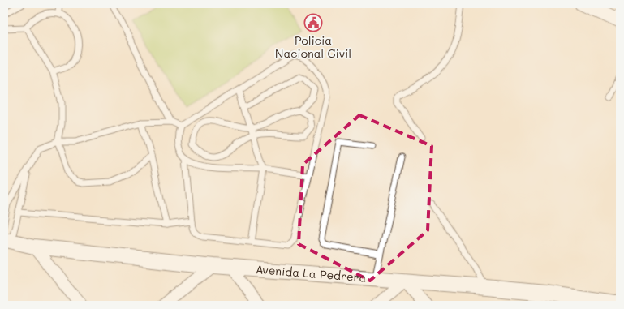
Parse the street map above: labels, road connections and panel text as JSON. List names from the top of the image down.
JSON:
{
  "streets": {
    "street": ["Avenida La Pedrera"]
  },
  "places": {
    "public building": ["Policia Nacional Civil"]
  }
}
